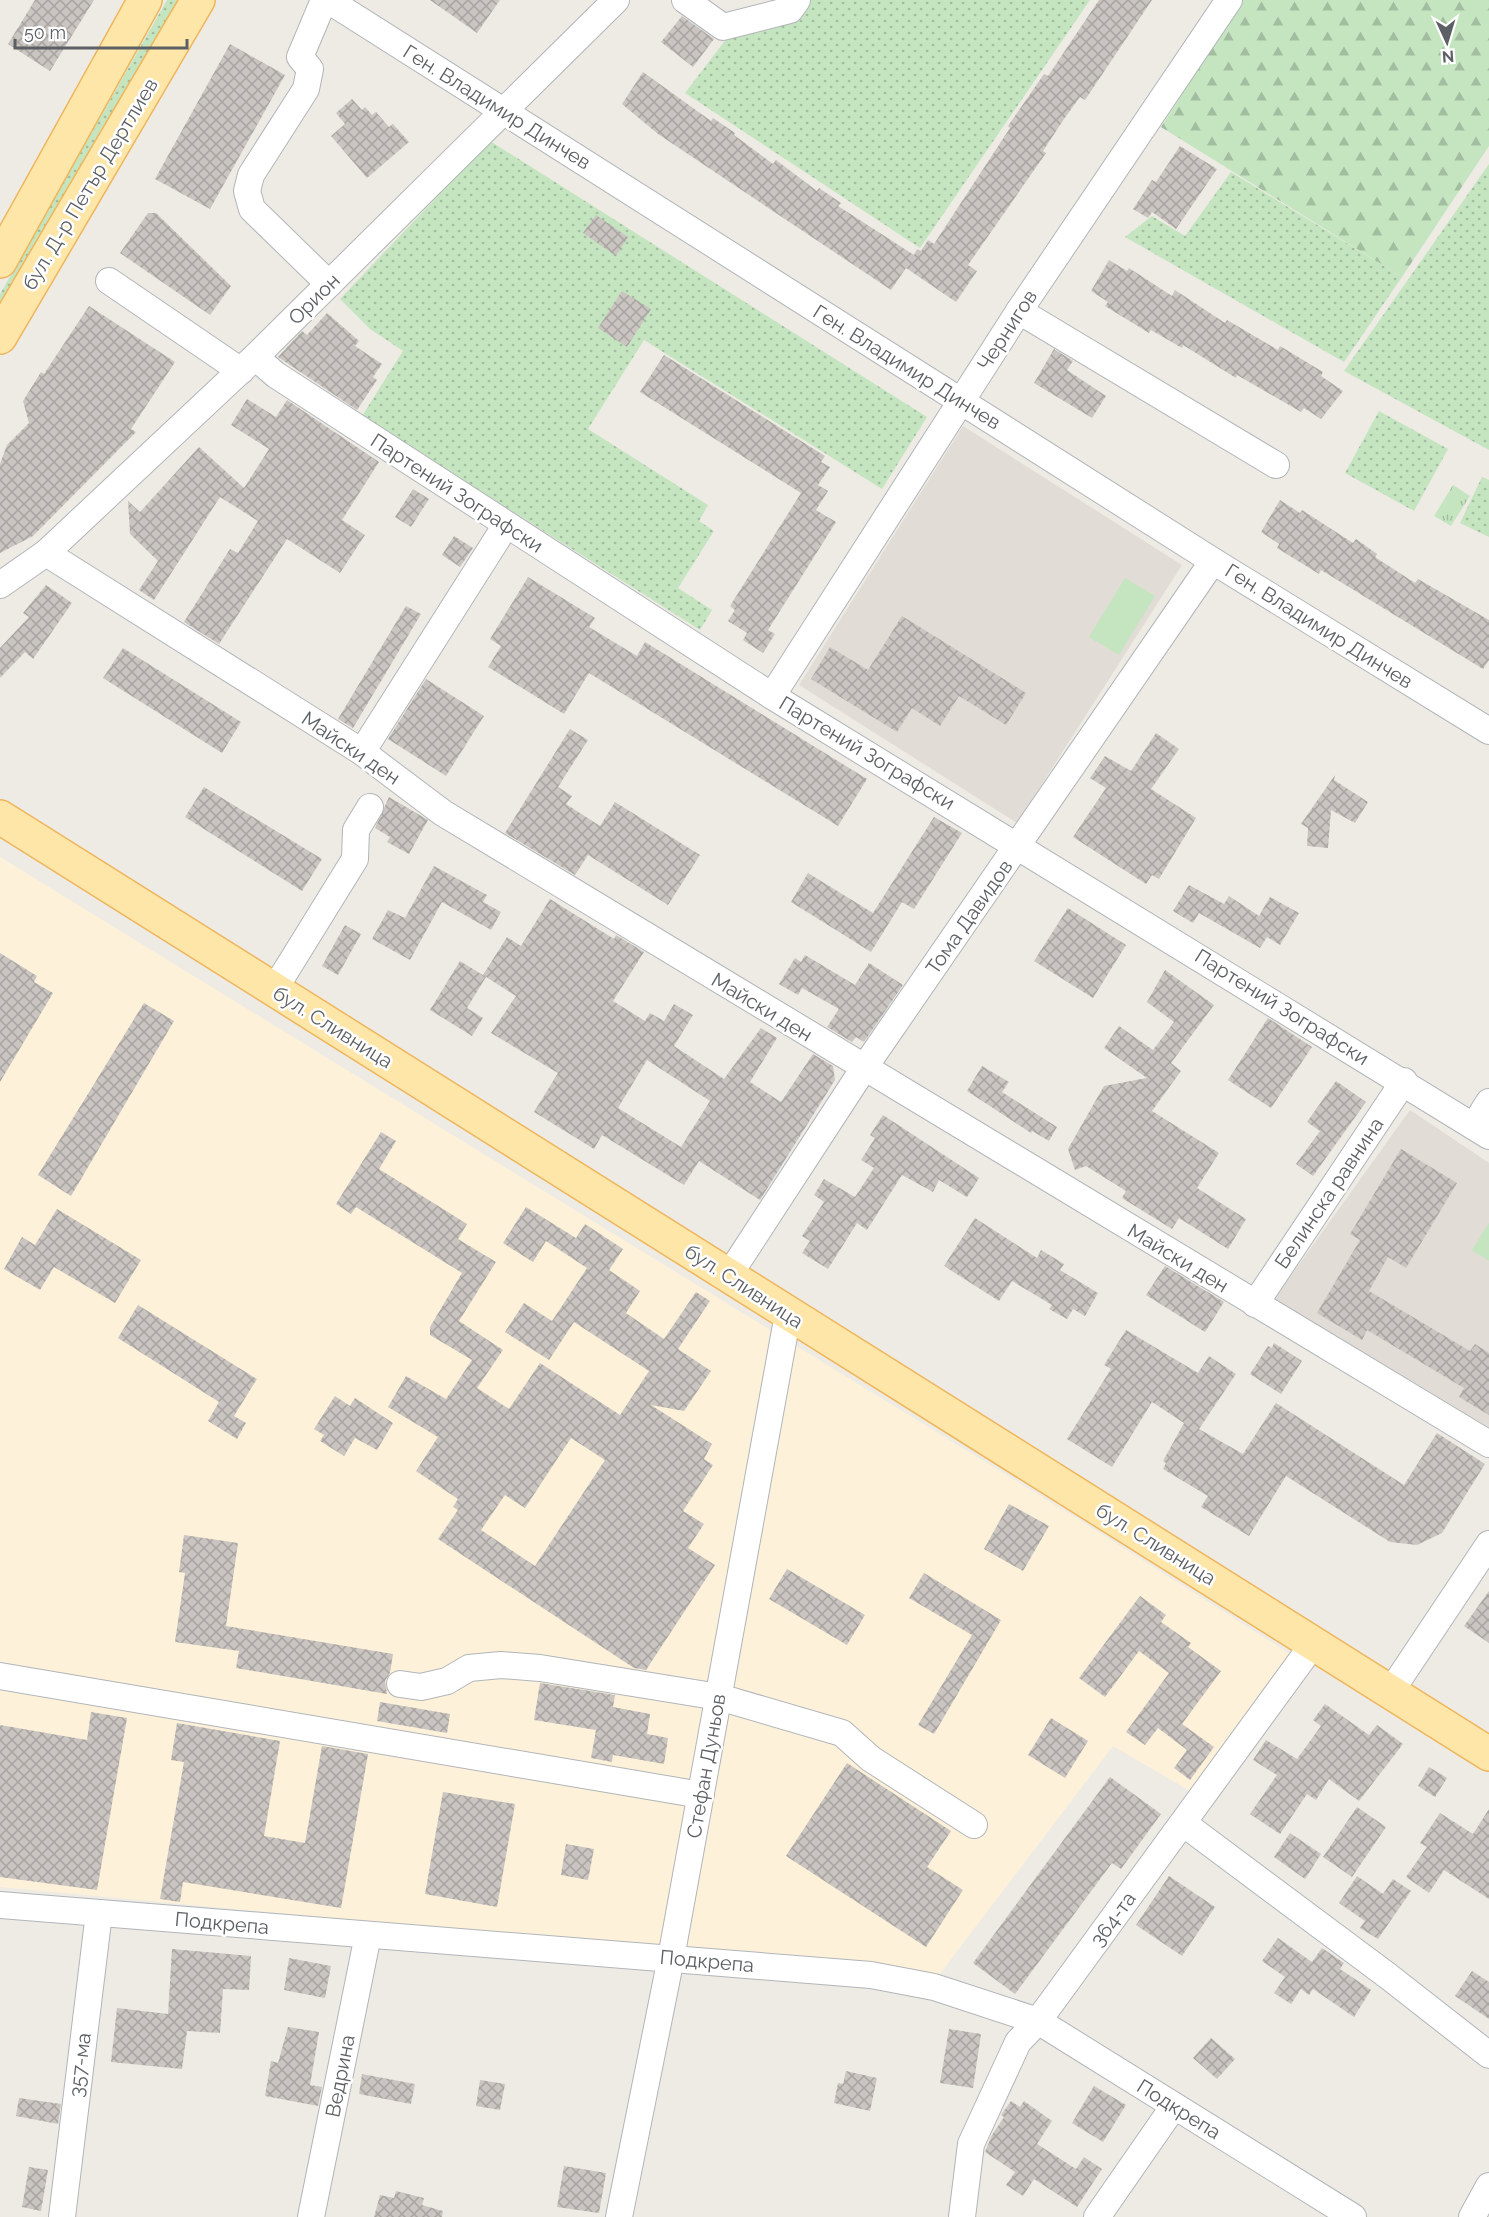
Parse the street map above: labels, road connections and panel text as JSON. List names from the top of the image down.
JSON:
{
  "streets": {
    "main road": ["бул. Д-р Петър Дертлиев", "бул. Сливница"],
    "street": [
      "Ген. Владимир Динчев",
      "Орион",
      "Чернигов",
      "Партений Зографски",
      "Майски ден",
      "Тома Давидов",
      "Белинска равнина",
      "Стефан Дуньов",
      "364-та",
      "Подкрепа",
      "357-ма",
      "Ведрина"
    ]
  },
  "crossings": [
    ["Ген. Владимир Динчев", "Орион"],
    ["Ген. Владимир Динчев", "Чернигов"],
    ["Ген. Владимир Динчев", "Тома Давидов"],
    ["Орион", "Партений Зографски"],
    ["Орион", "Майски ден"],
    ["Чернигов", "Партений Зографски"],
    ["Партений Зографски", "Тома Давидов"],
    ["Партений Зографски", "Белинска равнина"],
    ["Майски ден", "Тома Давидов"],
    ["Майски ден", "Белинска равнина"],
    ["Тома Давидов", "бул. Сливница"],
    ["бул. Сливница", "Стефан Дуньов"],
    ["бул. Сливница", "364-та"],
    ["Стефан Дуньов", "Подкрепа"],
    ["364-та", "Подкрепа"],
    ["Подкрепа", "357-ма"],
    ["Подкрепа", "Ведрина"]
  ],
  "scale_bar": "50 m",
  "north": "bottom"
}
